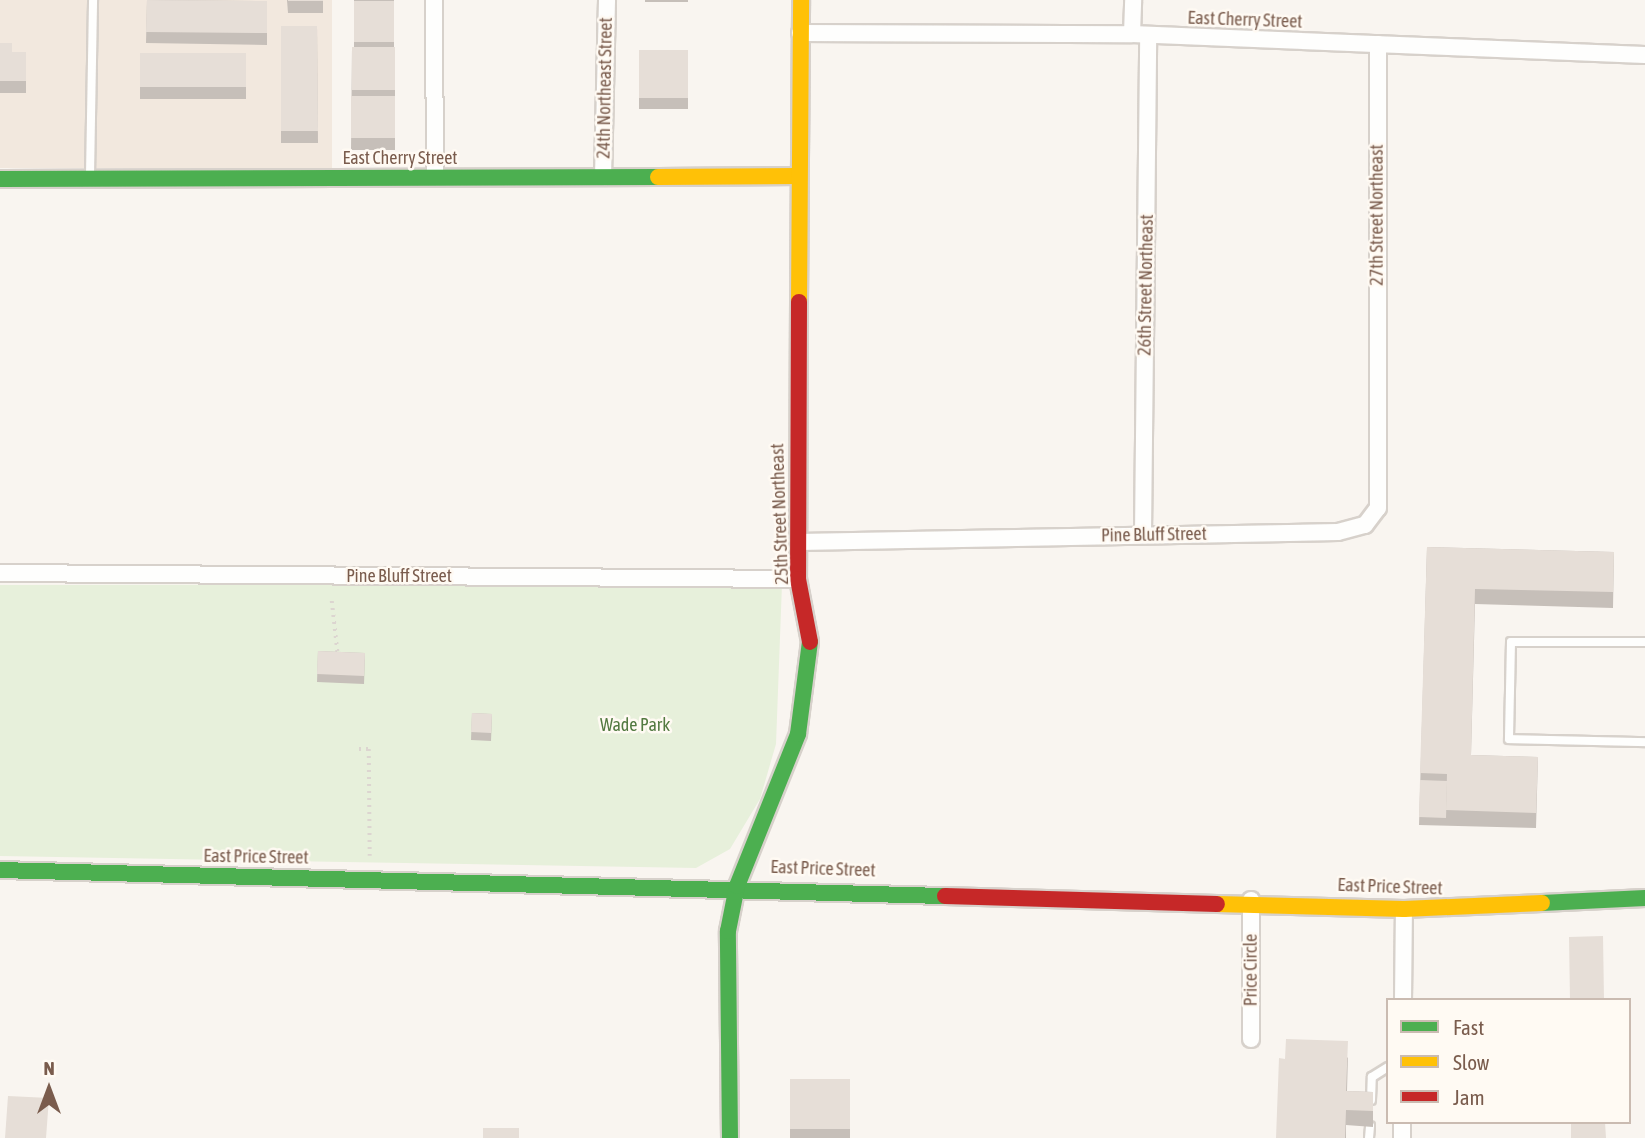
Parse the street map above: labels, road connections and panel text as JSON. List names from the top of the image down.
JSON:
{
  "streets": {
    "street": [
      "East Cherry Street",
      "24th Northeast Street",
      "27th Street Northeast",
      "26th Street Northeast",
      "25th Street Northeast",
      "Pine Bluff Street",
      "East Price Street",
      "Price Circle"
    ]
  },
  "crossings": [
    ["East Cherry Street", "24th Northeast Street"],
    ["East Cherry Street", "27th Street Northeast"],
    ["East Cherry Street", "26th Street Northeast"],
    ["East Cherry Street", "25th Street Northeast"],
    ["27th Street Northeast", "Pine Bluff Street"],
    ["26th Street Northeast", "Pine Bluff Street"],
    ["25th Street Northeast", "Pine Bluff Street"],
    ["25th Street Northeast", "East Price Street"],
    ["East Price Street", "Price Circle"]
  ],
  "parks": ["Wade Park"],
  "legend": ["Fast", "Slow", "Jam"],
  "north": "top"
}
